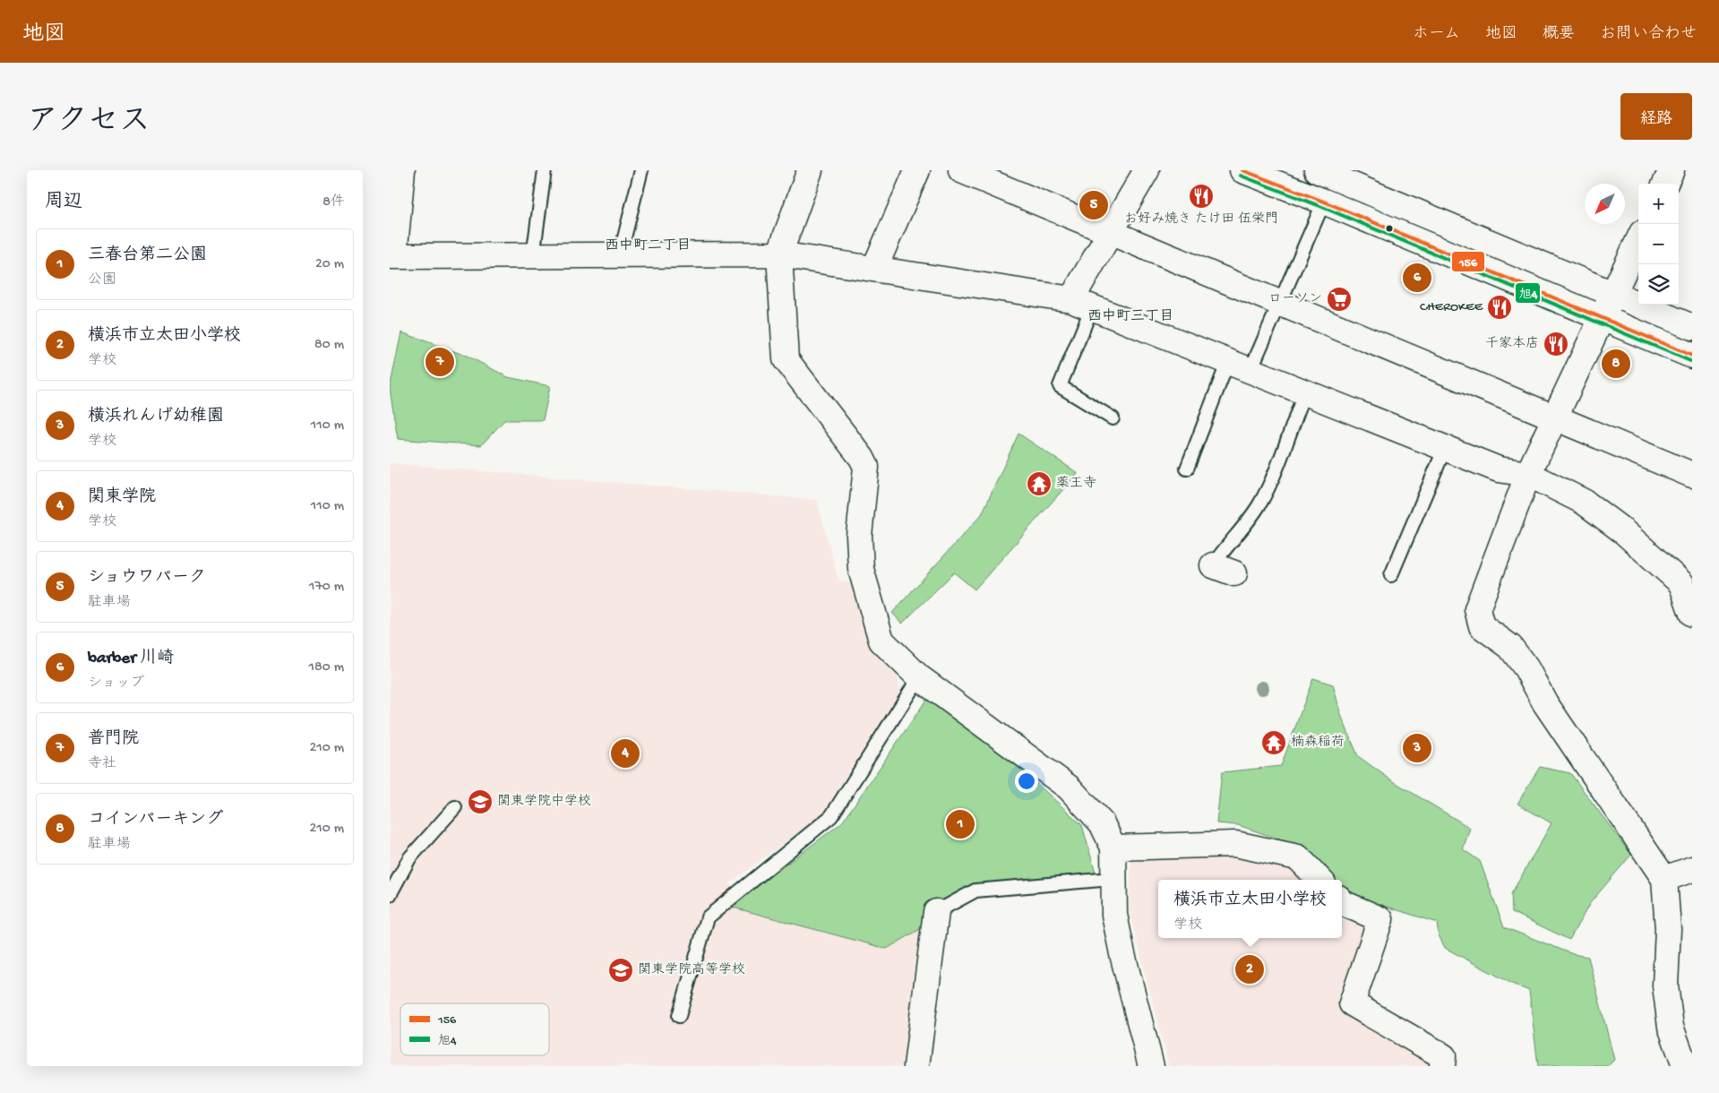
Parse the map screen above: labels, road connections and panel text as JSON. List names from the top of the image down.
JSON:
{
  "districts": ["西中町二丁目", "西中町三丁目"],
  "places": {
    "restaurant": ["お好み焼き たけ田 伍栄門", "CHEROKEE", "千家本店"],
    "supermarket": ["ローソン"],
    "temple": ["薬王寺", "楠森稲荷"],
    "school or university": ["関東学院中学校", "関東学院高等学校"]
  },
  "lines": ["transit line 156", "transit line 旭4"],
  "legend": ["156", "旭4"],
  "north": "bottom left",
  "page": {
    "header": "地図",
    "nav": [
      "ホーム",
      "地図",
      "概要",
      "お問い合わせ"
    ],
    "title": "アクセス",
    "buttons": "経路",
    "heading": ["周辺", "8件"],
    "map_buttons": ["+", "−"],
    "pins": [
      "5",
      "6",
      "7",
      "8",
      "3",
      "4",
      "1",
      "2"
    ],
    "list": [
      {
        "mark": "1",
        "name": "三春台第二公園",
        "note": "公園",
        "value": "20 m"
      },
      {
        "mark": "2",
        "name": "横浜市立太田小学校",
        "note": "学校",
        "value": "80 m"
      },
      {
        "mark": "3",
        "name": "横浜れんげ幼稚園",
        "note": "学校",
        "value": "110 m"
      },
      {
        "mark": "4",
        "name": "関東学院",
        "note": "学校",
        "value": "110 m"
      },
      {
        "mark": "5",
        "name": "ショウワパーク",
        "note": "駐車場",
        "value": "170 m"
      },
      {
        "mark": "6",
        "name": "barber 川崎",
        "note": "ショップ",
        "value": "180 m"
      },
      {
        "mark": "7",
        "name": "普門院",
        "note": "寺社",
        "value": "210 m"
      },
      {
        "mark": "8",
        "name": "コインパーキング",
        "note": "駐車場",
        "value": "210 m"
      }
    ],
    "popup": ["横浜市立太田小学校", "学校"]
  }
}
